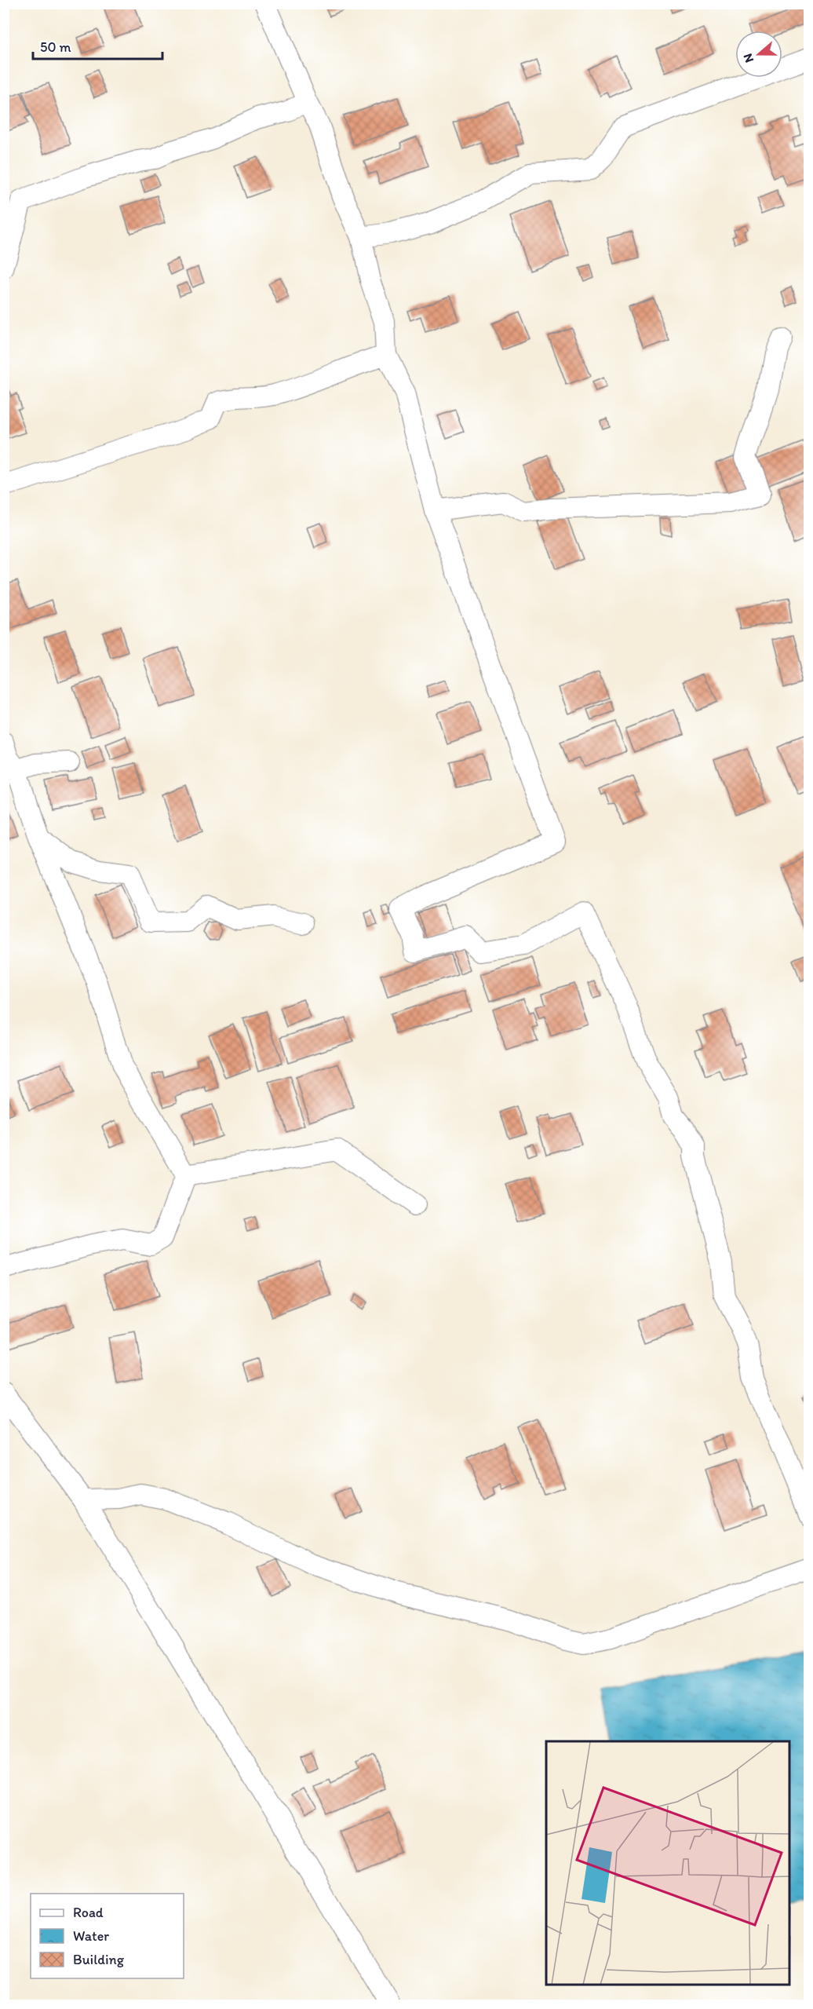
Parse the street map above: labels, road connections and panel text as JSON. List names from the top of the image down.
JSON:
{
  "legend": ["Road", "Water", "Building"],
  "scale_bar": "50 m",
  "north": "left"
}
